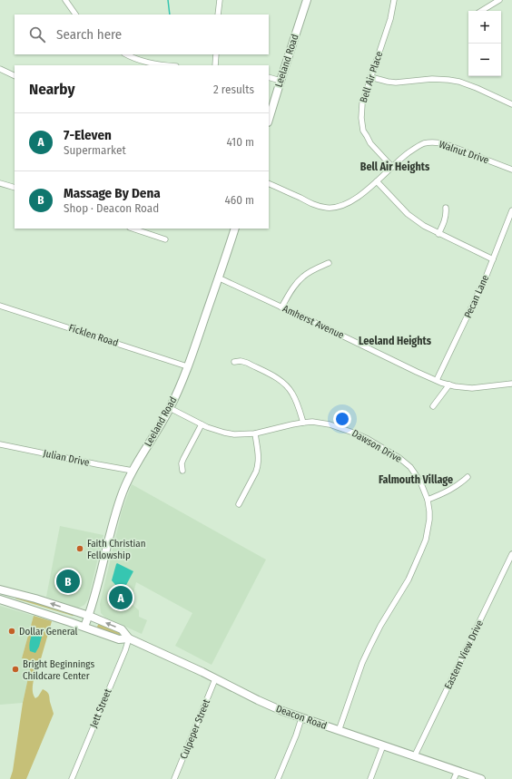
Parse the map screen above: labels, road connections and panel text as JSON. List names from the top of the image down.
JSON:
{
  "streets": {
    "main road": ["Leeland Road", "Deacon Road"],
    "street": [
      "Bell Air Place",
      "Walnut Drive",
      "Pecan Lane",
      "Amherst Avenue",
      "Ficklen Road",
      "Dawson Drive",
      "Julian Drive",
      "Eastern View Drive",
      "Jett Street",
      "Culpeper Street"
    ]
  },
  "crossings": [
    ["Leeland Road", "Amherst Avenue"],
    ["Leeland Road", "Ficklen Road"],
    ["Leeland Road", "Dawson Drive"],
    ["Leeland Road", "Julian Drive"],
    ["Leeland Road", "Deacon Road"],
    ["Bell Air Place", "Walnut Drive"],
    ["Pecan Lane", "Amherst Avenue"],
    ["Dawson Drive", "Deacon Road"],
    ["Eastern View Drive", "Deacon Road"],
    ["Jett Street", "Deacon Road"],
    ["Deacon Road", "Culpeper Street"]
  ],
  "districts": ["Bell Air Heights", "Leeland Heights", "Falmouth Village"],
  "places": ["Faith Christian Fellowship", "Dollar General", "Bright Beginnings Childcare Center"],
  "page": {
    "map_buttons": ["+", "−"],
    "search": "Search here",
    "heading": ["Nearby", "2 results"],
    "list": [
      {
        "mark": "A",
        "name": "7-Eleven",
        "note": "Supermarket",
        "value": "410 m"
      },
      {
        "mark": "B",
        "name": "Massage By Dena",
        "note": "Shop · Deacon Road",
        "value": "460 m"
      }
    ],
    "pins": ["B", "A"]
  }
}
